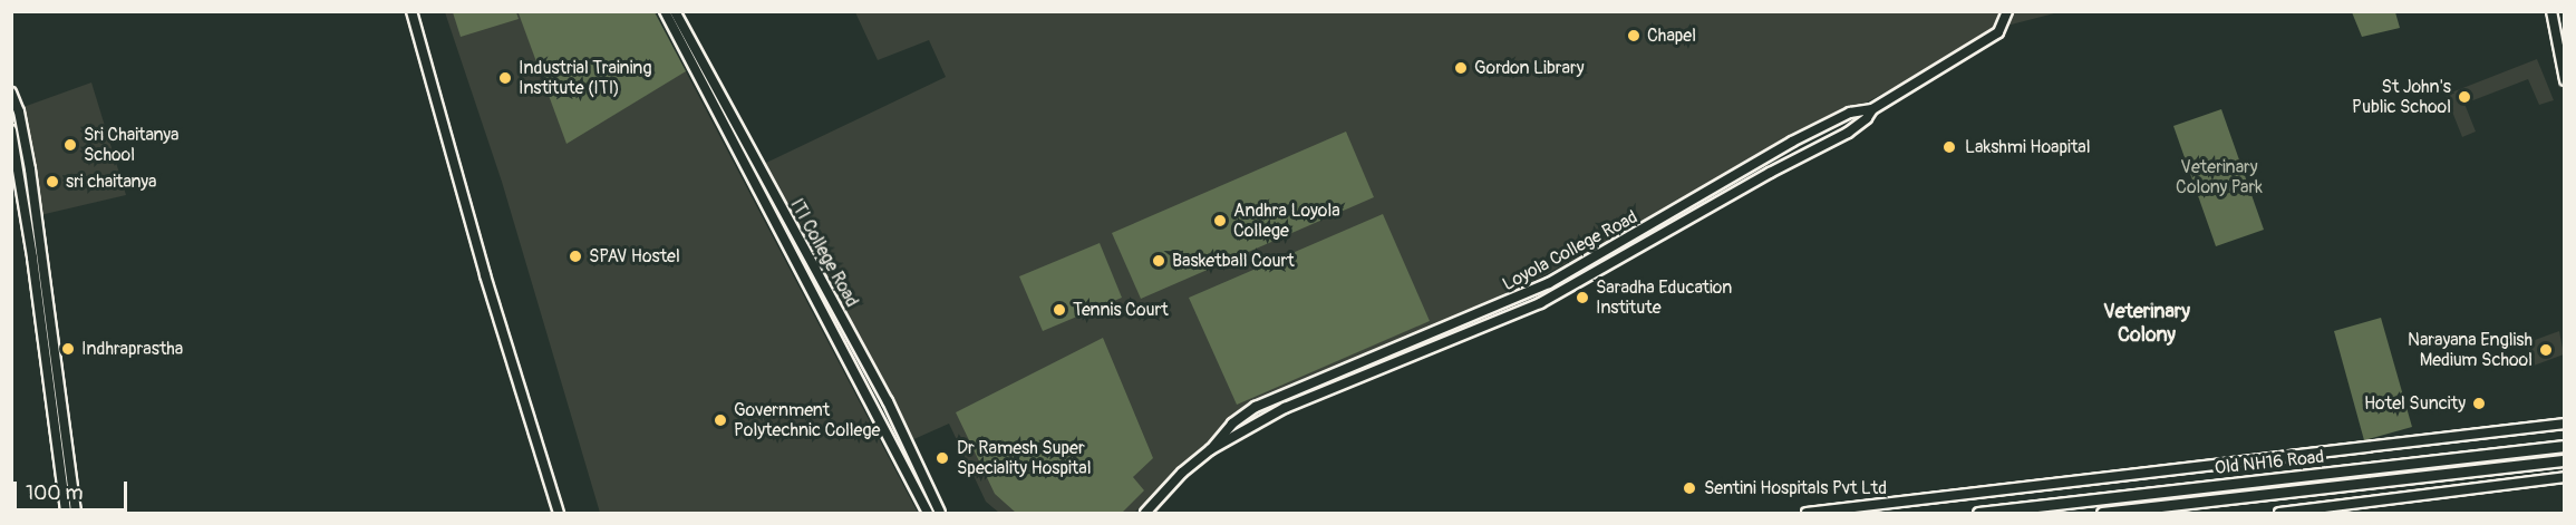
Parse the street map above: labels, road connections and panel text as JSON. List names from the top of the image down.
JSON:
{
  "streets": {
    "main road": ["Old NH16 Road"],
    "street": ["Loyola College Road", "ITI College Road"]
  },
  "districts": ["Veterinary Colony"],
  "parks": ["Veterinary Colony Park"],
  "places": [
    "Chapel",
    "Gordon Library",
    "Industrial Training Institute (ITI)",
    "St John's Public School",
    "Sri Chaitanya School",
    "Lakshmi Hoapital",
    "sri chaitanya",
    "Andhra Loyola College",
    "SPAV Hostel",
    "Basketball Court",
    "Saradha Education Institute",
    "Tennis Court",
    "Indhraprastha",
    "Narayana English Medium School",
    "Hotel Suncity",
    "Government Polytechnic College",
    "Dr Ramesh Super Speciality Hospital",
    "Sentini Hospitals Pvt Ltd"
  ],
  "scale_bar": "100 m"
}
